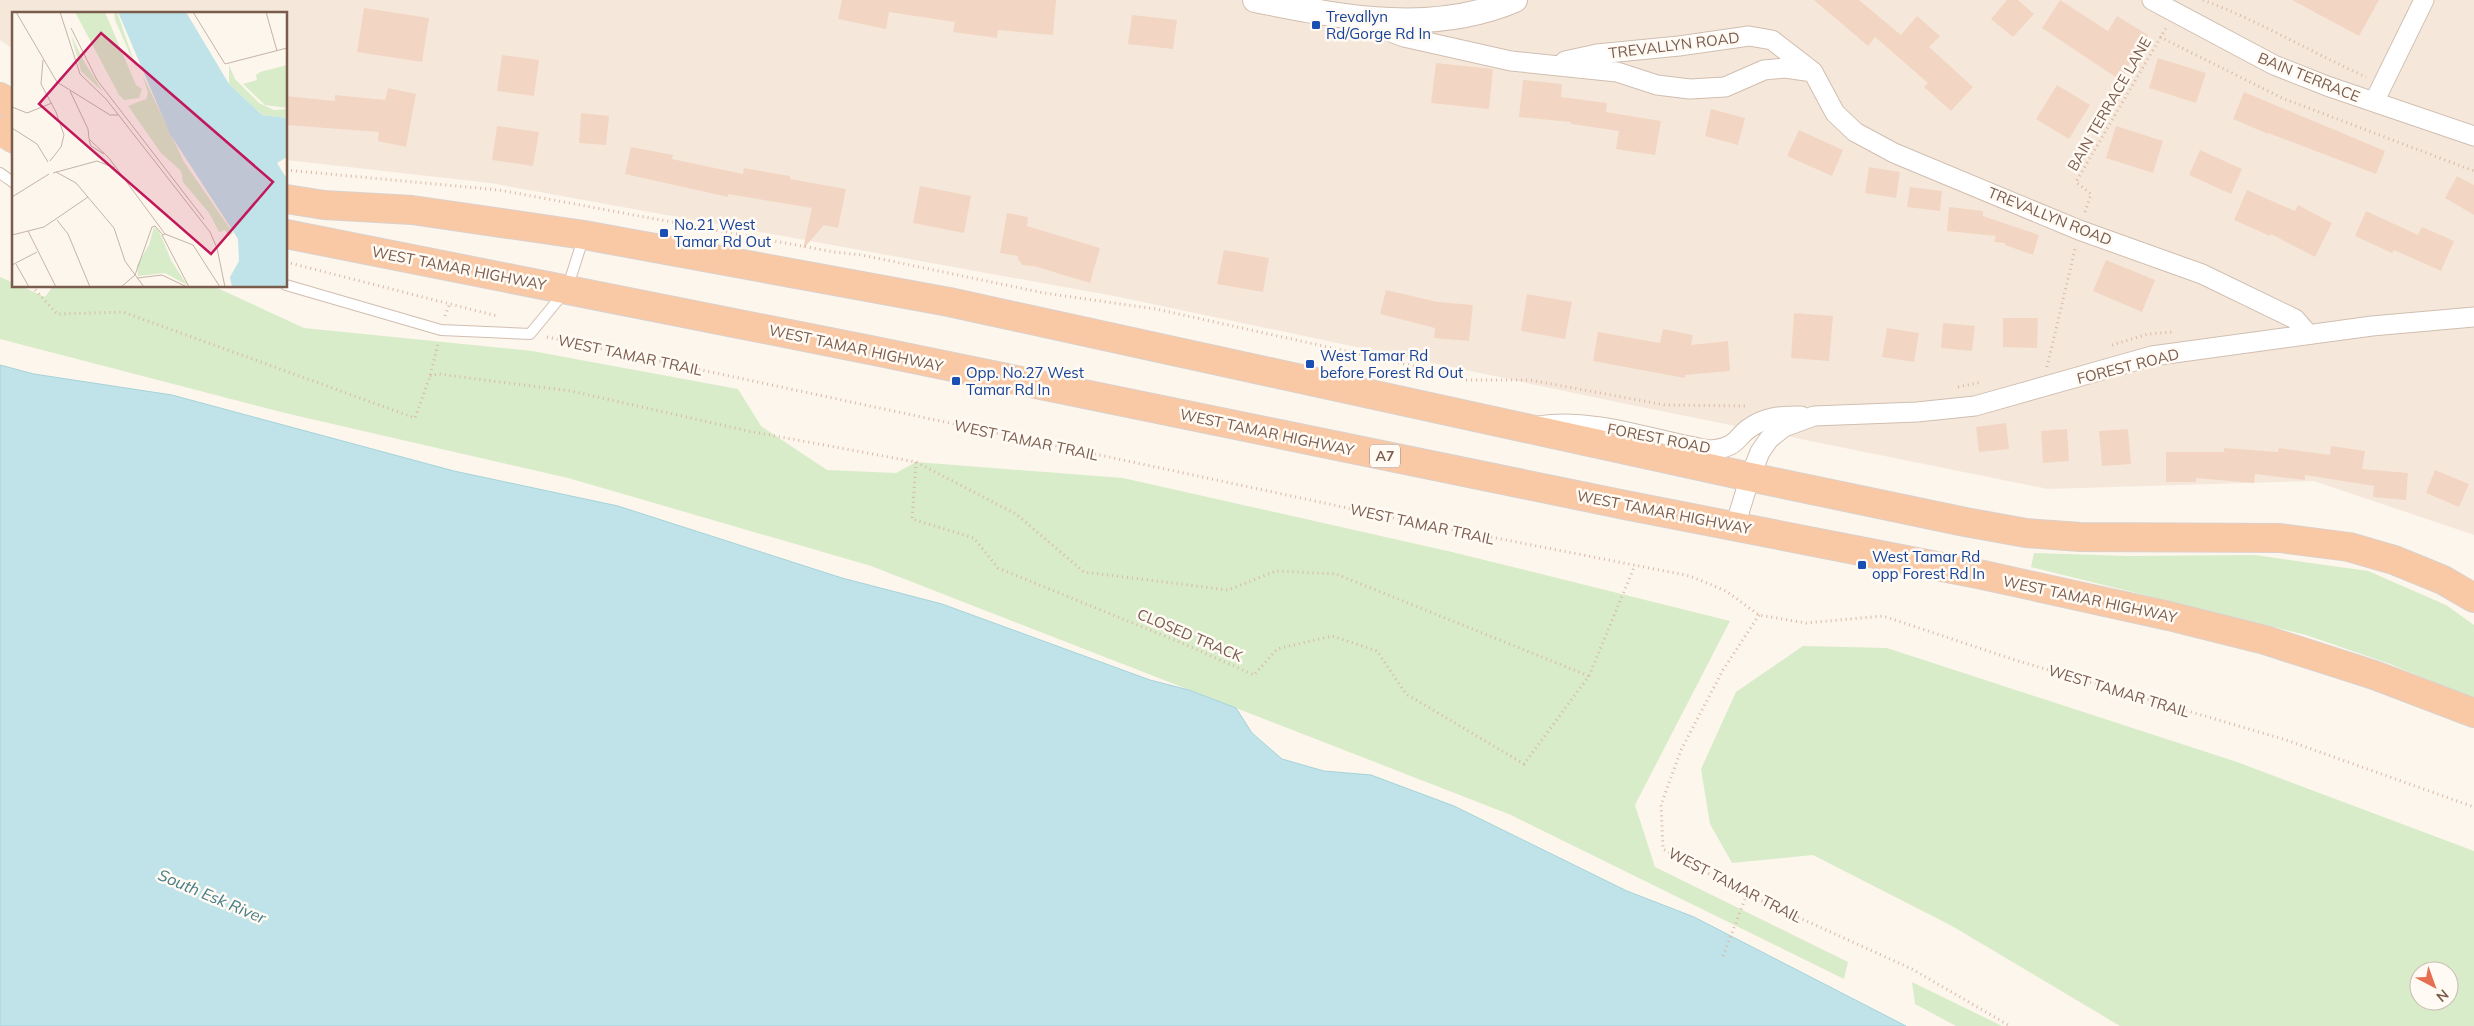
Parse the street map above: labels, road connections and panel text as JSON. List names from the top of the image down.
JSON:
{
  "streets": {
    "highway": ["WEST TAMAR HIGHWAY", "A7"],
    "street": ["TREVALLYN ROAD", "BAIN TERRACE", "FOREST ROAD"],
    "path": ["BAIN TERRACE LANE", "WEST TAMAR TRAIL", "CLOSED TRACK"]
  },
  "crossings": [
    ["TREVALLYN ROAD", "BAIN TERRACE LANE"],
    ["TREVALLYN ROAD", "FOREST ROAD"],
    ["BAIN TERRACE", "BAIN TERRACE LANE"],
    ["WEST TAMAR HIGHWAY", "FOREST ROAD"]
  ],
  "water": ["South Esk River"],
  "places": {
    "transit": [
      "Trevallyn Rd/Gorge Rd In",
      "No.21 West Tamar Rd Out",
      "West Tamar Rd before Forest Rd Out",
      "Opp. No.27 West Tamar Rd In",
      "West Tamar Rd opp Forest Rd In"
    ]
  },
  "north": "bottom right"
}
